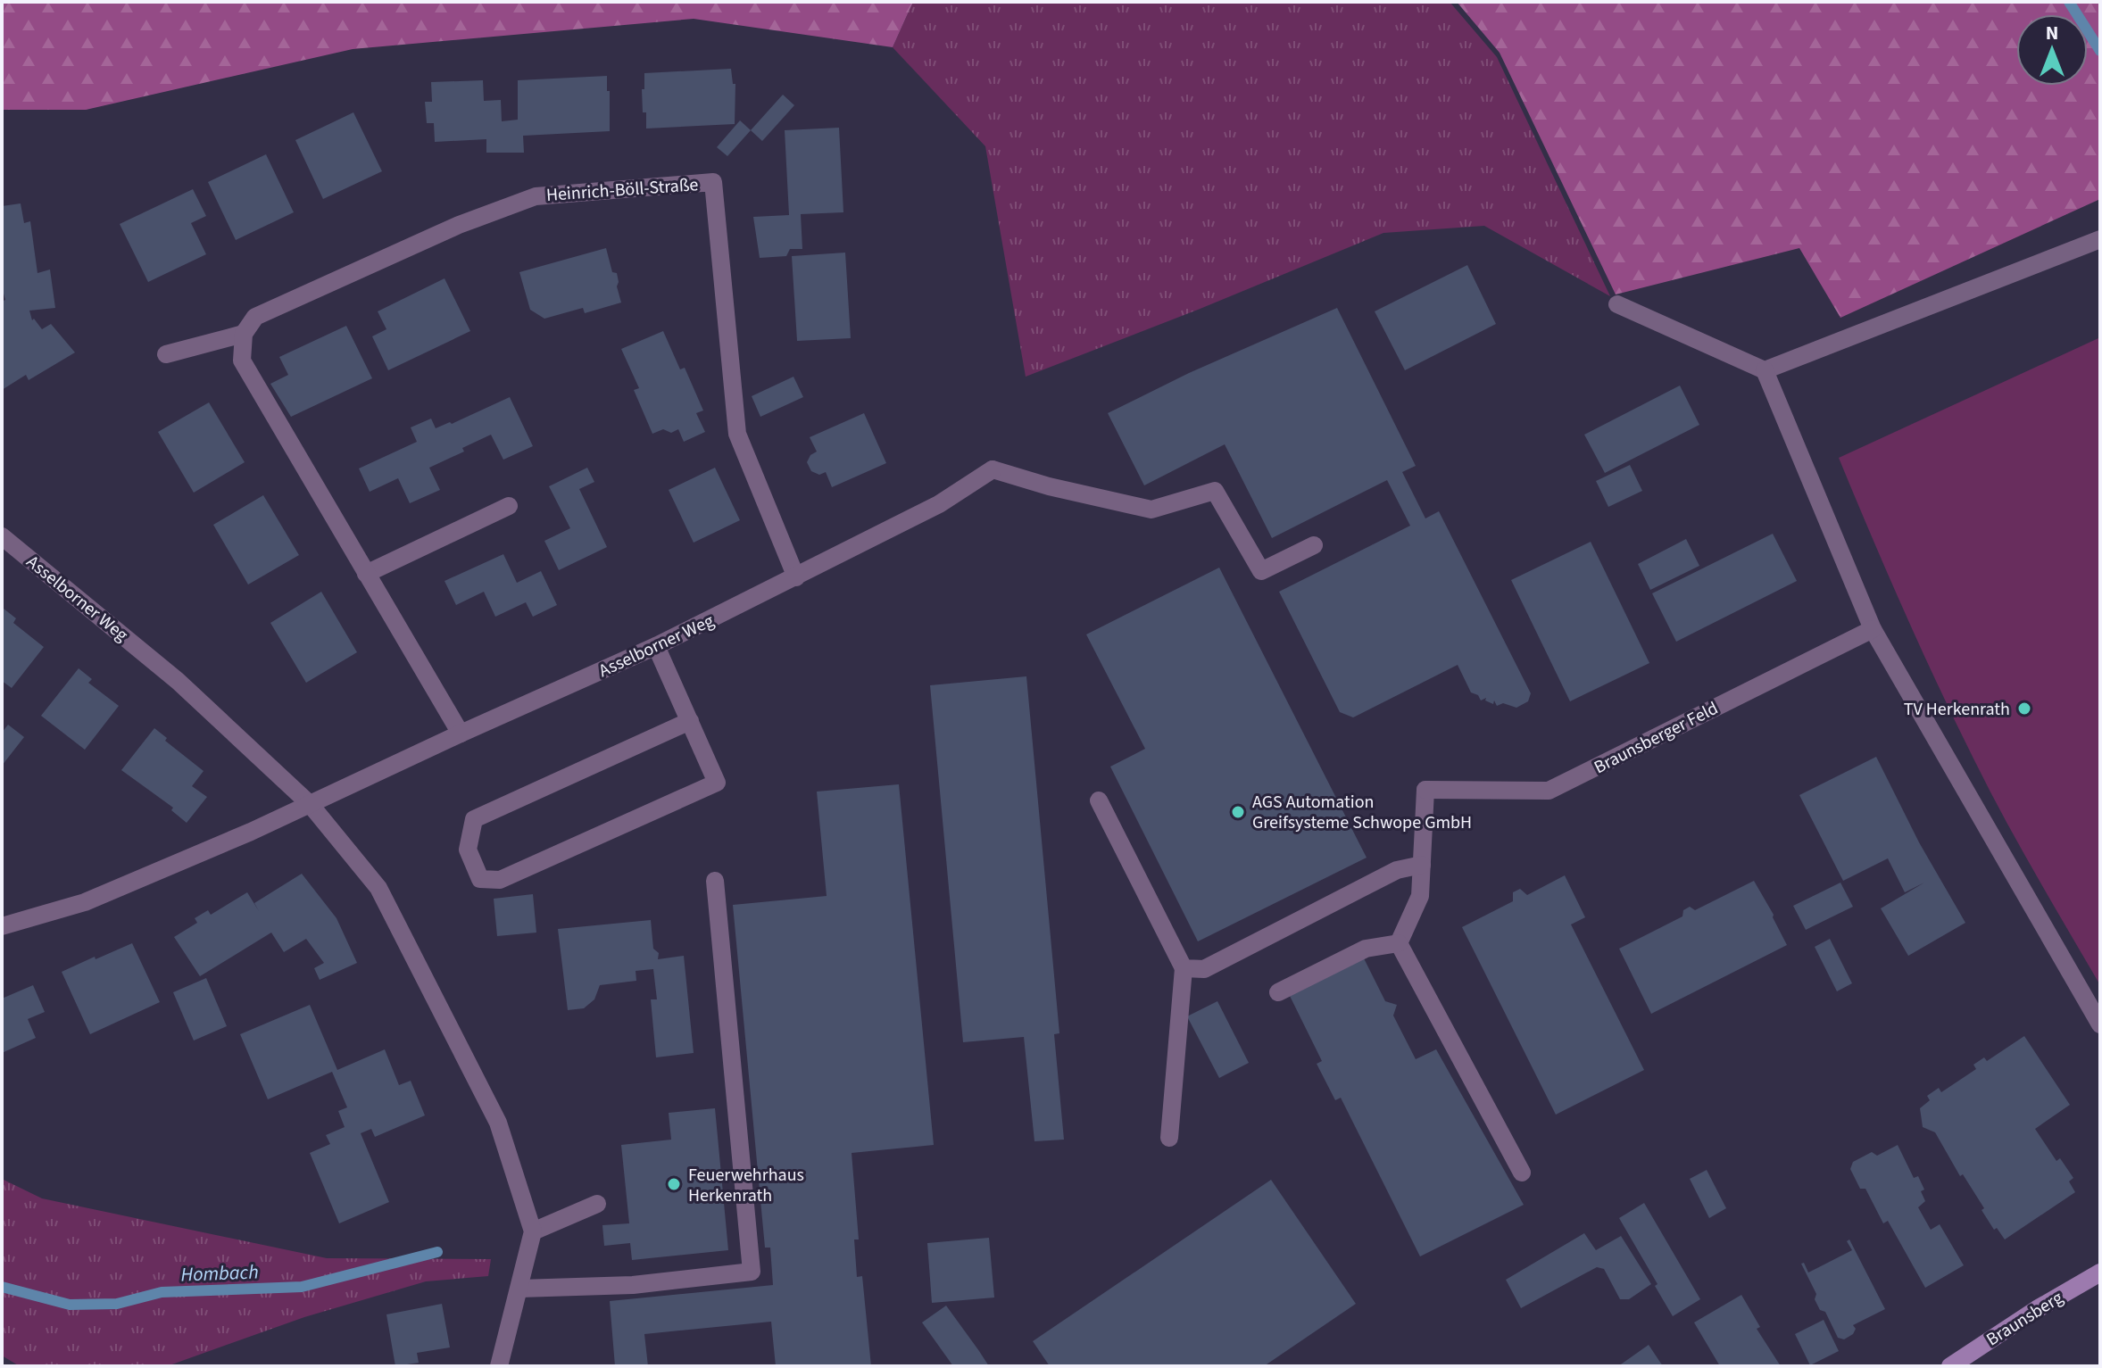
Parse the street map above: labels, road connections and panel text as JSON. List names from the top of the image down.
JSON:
{
  "streets": {
    "main road": ["Braunsberg"],
    "street": ["Heinrich-Böll-Straße", "Asselborner Weg", "Braunsberger Feld"]
  },
  "crossings": [
    ["Heinrich-Böll-Straße", "Asselborner Weg"]
  ],
  "water": ["Hombach"],
  "places": ["TV Herkenrath", "AGS Automation Greifsysteme Schwope GmbH", "Feuerwehrhaus Herkenrath"],
  "north": "top"
}
